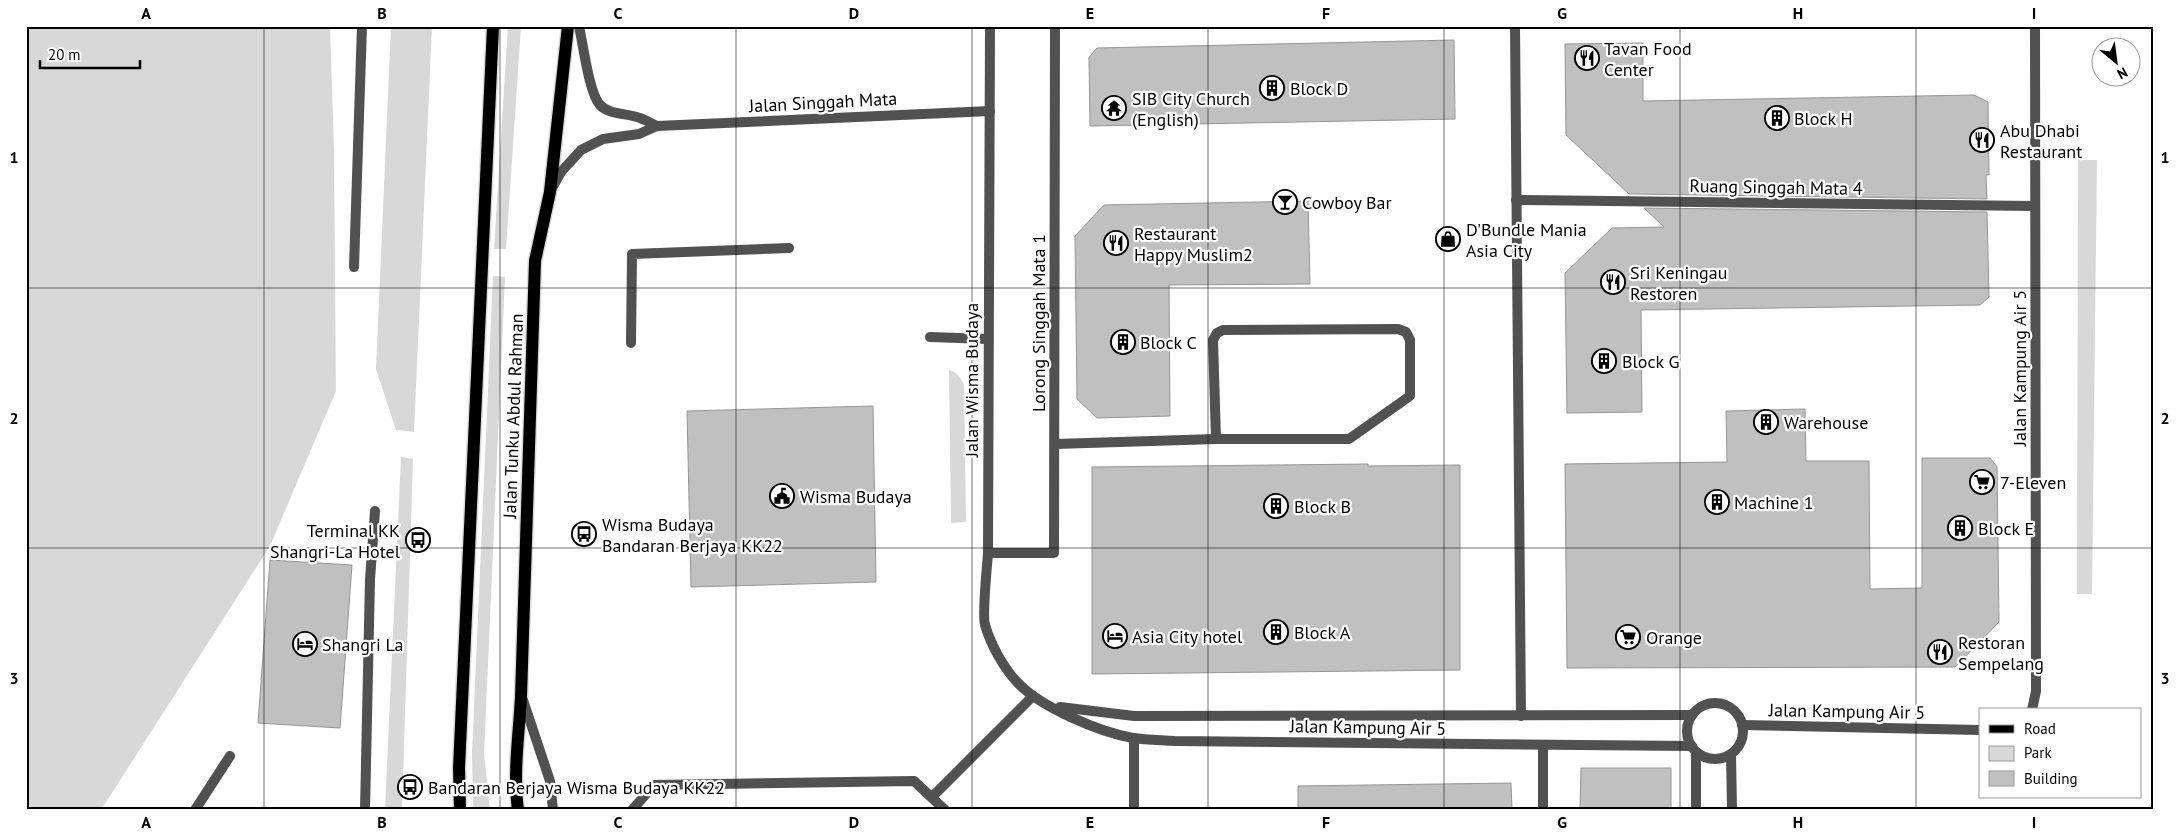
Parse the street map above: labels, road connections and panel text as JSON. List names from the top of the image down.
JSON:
{
  "streets": {
    "main road": ["Jalan Tunku Abdul Rahman"],
    "street": [
      "Jalan Singgah Mata",
      "Ruang Singgah Mata 4",
      "Lorong Singgah Mata 1",
      "Jalan Kampung Air 5",
      "Jalan Wisma Budaya"
    ]
  },
  "crossings": [
    ["Jalan Singgah Mata", "Jalan Wisma Budaya"],
    ["Jalan Singgah Mata", "Jalan Tunku Abdul Rahman"],
    ["Ruang Singgah Mata 4", "Jalan Kampung Air 5"],
    ["Lorong Singgah Mata 1", "Jalan Wisma Budaya"],
    ["Jalan Kampung Air 5", "Jalan Wisma Budaya"]
  ],
  "places": {
    "restaurant": [
      "Tavan Food Center",
      "Abu Dhabi Restaurant",
      "Restaurant Happy Muslim2",
      "Sri Keningau Restoren",
      "Restoran Sempelang"
    ],
    "building": [
      "Block D",
      "Block H",
      "Block C",
      "Block G",
      "Warehouse",
      "Machine 1",
      "Block B",
      "Block E",
      "Block A"
    ],
    "temple": ["SIB City Church (English)"],
    "bar": ["Cowboy Bar"],
    "shop": ["D'Bundle Mania Asia City"],
    "supermarket": ["7-Eleven", "Orange"],
    "public building": ["Wisma Budaya"],
    "bus stop": ["Wisma Budaya Bandaran Berjaya KK22", "Terminal KK Shangri-La Hotel", "Bandaran Berjaya Wisma Budaya KK22"],
    "hotel": ["Asia City hotel", "Shangri La"]
  },
  "legend": ["Road", "Park", "Building"],
  "scale_bar": "20 m",
  "north": "bottom right",
  "grid": {
    "columns": [
      "A",
      "B",
      "C",
      "D",
      "E",
      "F",
      "G",
      "H",
      "I"
    ],
    "rows": ["1", "2", "3"]
  }
}
